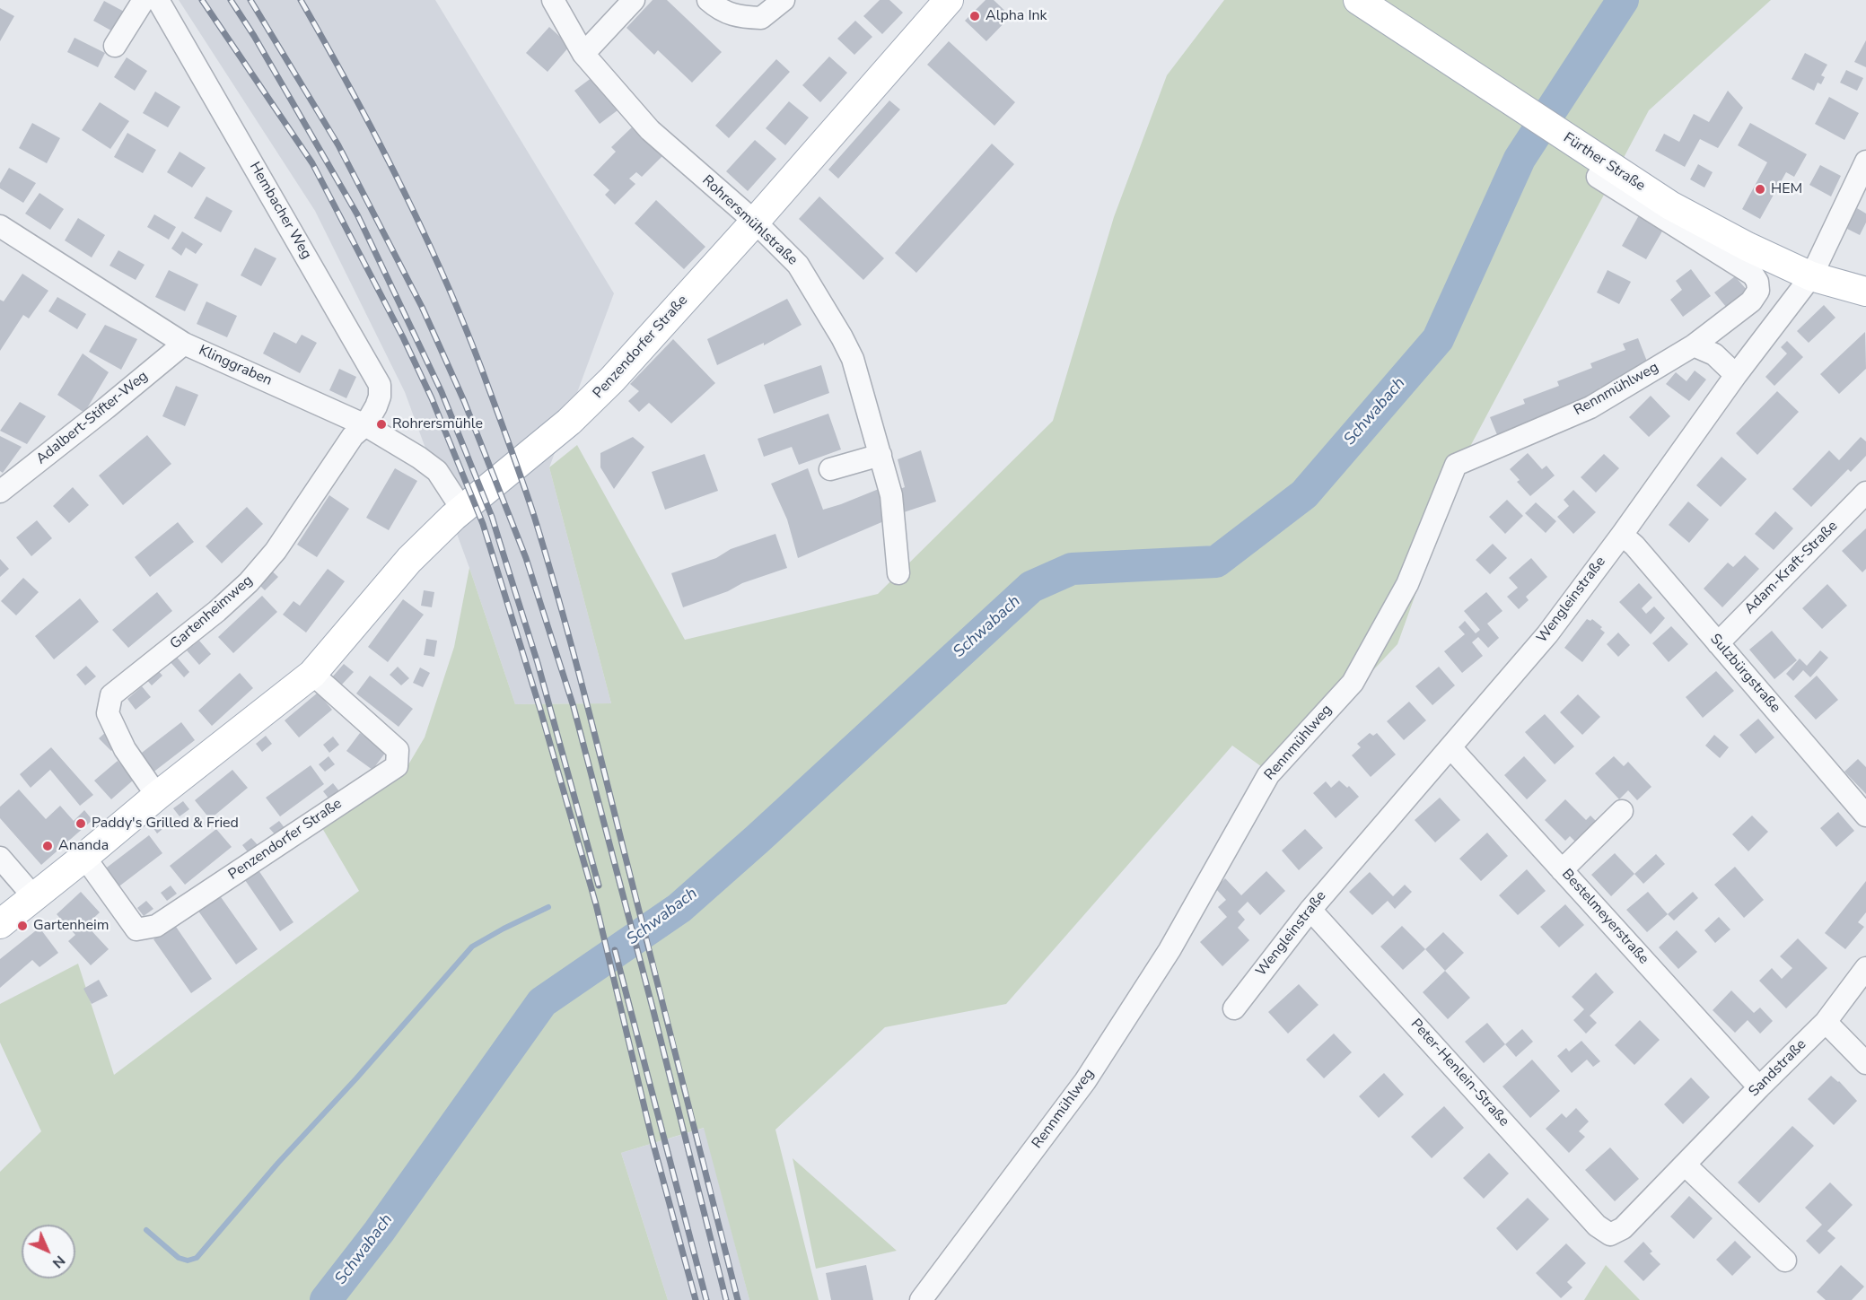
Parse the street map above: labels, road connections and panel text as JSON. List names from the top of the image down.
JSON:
{
  "streets": {
    "main road": ["Fürther Straße", "Penzendorfer Straße"],
    "street": [
      "Hembacher Weg",
      "Rohrersmühlstraße",
      "Klinggraben",
      "Rennmühlweg",
      "Adalbert-Stifter-Weg",
      "Adam-Kraft-Straße",
      "Wengleinstraße",
      "Gartenheimweg",
      "Sulzbürgstraße",
      "Bestelmeyerstraße",
      "Sandstraße",
      "Peter-Henlein-Straße"
    ]
  },
  "crossings": [
    ["Fürther Straße", "Wengleinstraße"],
    ["Hembacher Weg", "Klinggraben"],
    ["Hembacher Weg", "Gartenheimweg"],
    ["Rohrersmühlstraße", "Penzendorfer Straße"],
    ["Penzendorfer Straße", "Klinggraben"],
    ["Penzendorfer Straße", "Gartenheimweg"],
    ["Klinggraben", "Adalbert-Stifter-Weg"],
    ["Klinggraben", "Gartenheimweg"],
    ["Adam-Kraft-Straße", "Sulzbürgstraße"],
    ["Wengleinstraße", "Sulzbürgstraße"],
    ["Wengleinstraße", "Bestelmeyerstraße"],
    ["Wengleinstraße", "Peter-Henlein-Straße"],
    ["Bestelmeyerstraße", "Sandstraße"],
    ["Sandstraße", "Peter-Henlein-Straße"]
  ],
  "water": ["Schwabach"],
  "places": [
    "Alpha Ink",
    "HEM",
    "Rohrersmühle",
    "Paddy's Grilled & Fried",
    "Ananda",
    "Gartenheim"
  ],
  "north": "bottom right"
}
